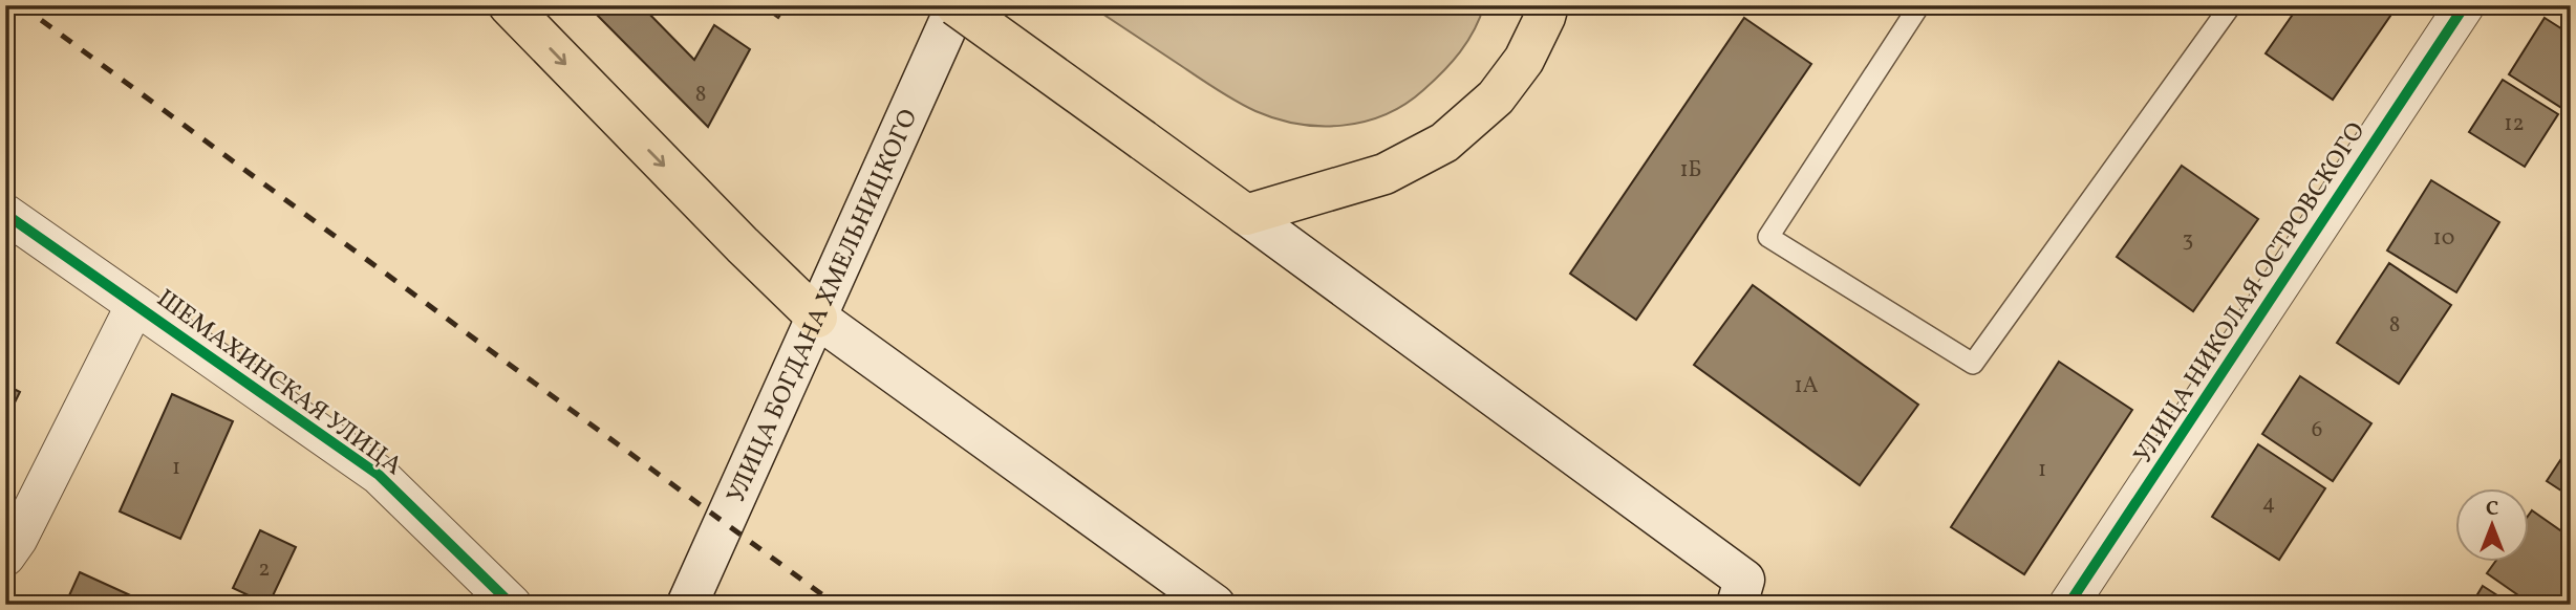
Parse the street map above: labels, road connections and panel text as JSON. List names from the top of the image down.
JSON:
{
  "streets": {
    "main road": ["УЛИЦА БОГДАНА ХМЕЛЬНИЦКОГО"],
    "street": ["УЛИЦА НИКОЛАЯ ОСТРОВСКОГО", "ШЕМАХИНСКАЯ УЛИЦА"]
  },
  "house_numbers": [
    "8",
    "12",
    "1Б",
    "10",
    "3",
    "8",
    "1А",
    "6",
    "1",
    "1",
    "4",
    "2"
  ],
  "north": "top"
}
